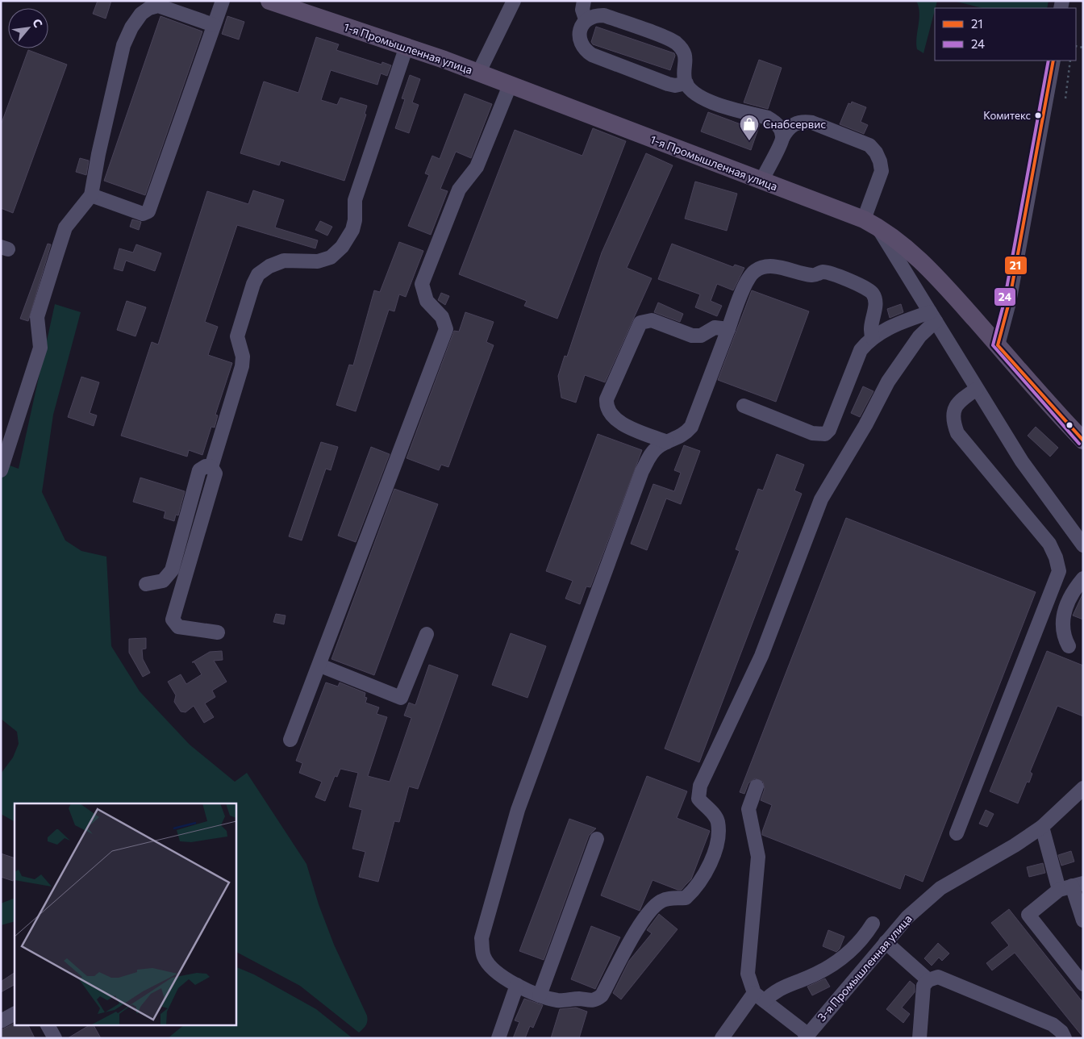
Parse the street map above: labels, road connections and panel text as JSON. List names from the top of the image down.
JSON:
{
  "streets": {
    "main road": ["1-я Промышленная улица"],
    "street": ["3-я Промышленная улица"]
  },
  "places": {
    "other": ["Комитекс"],
    "shop": ["Снабсервис"]
  },
  "lines": ["transit line 21", "transit line 24"],
  "legend": ["21", "24"],
  "north": "top right"
}
